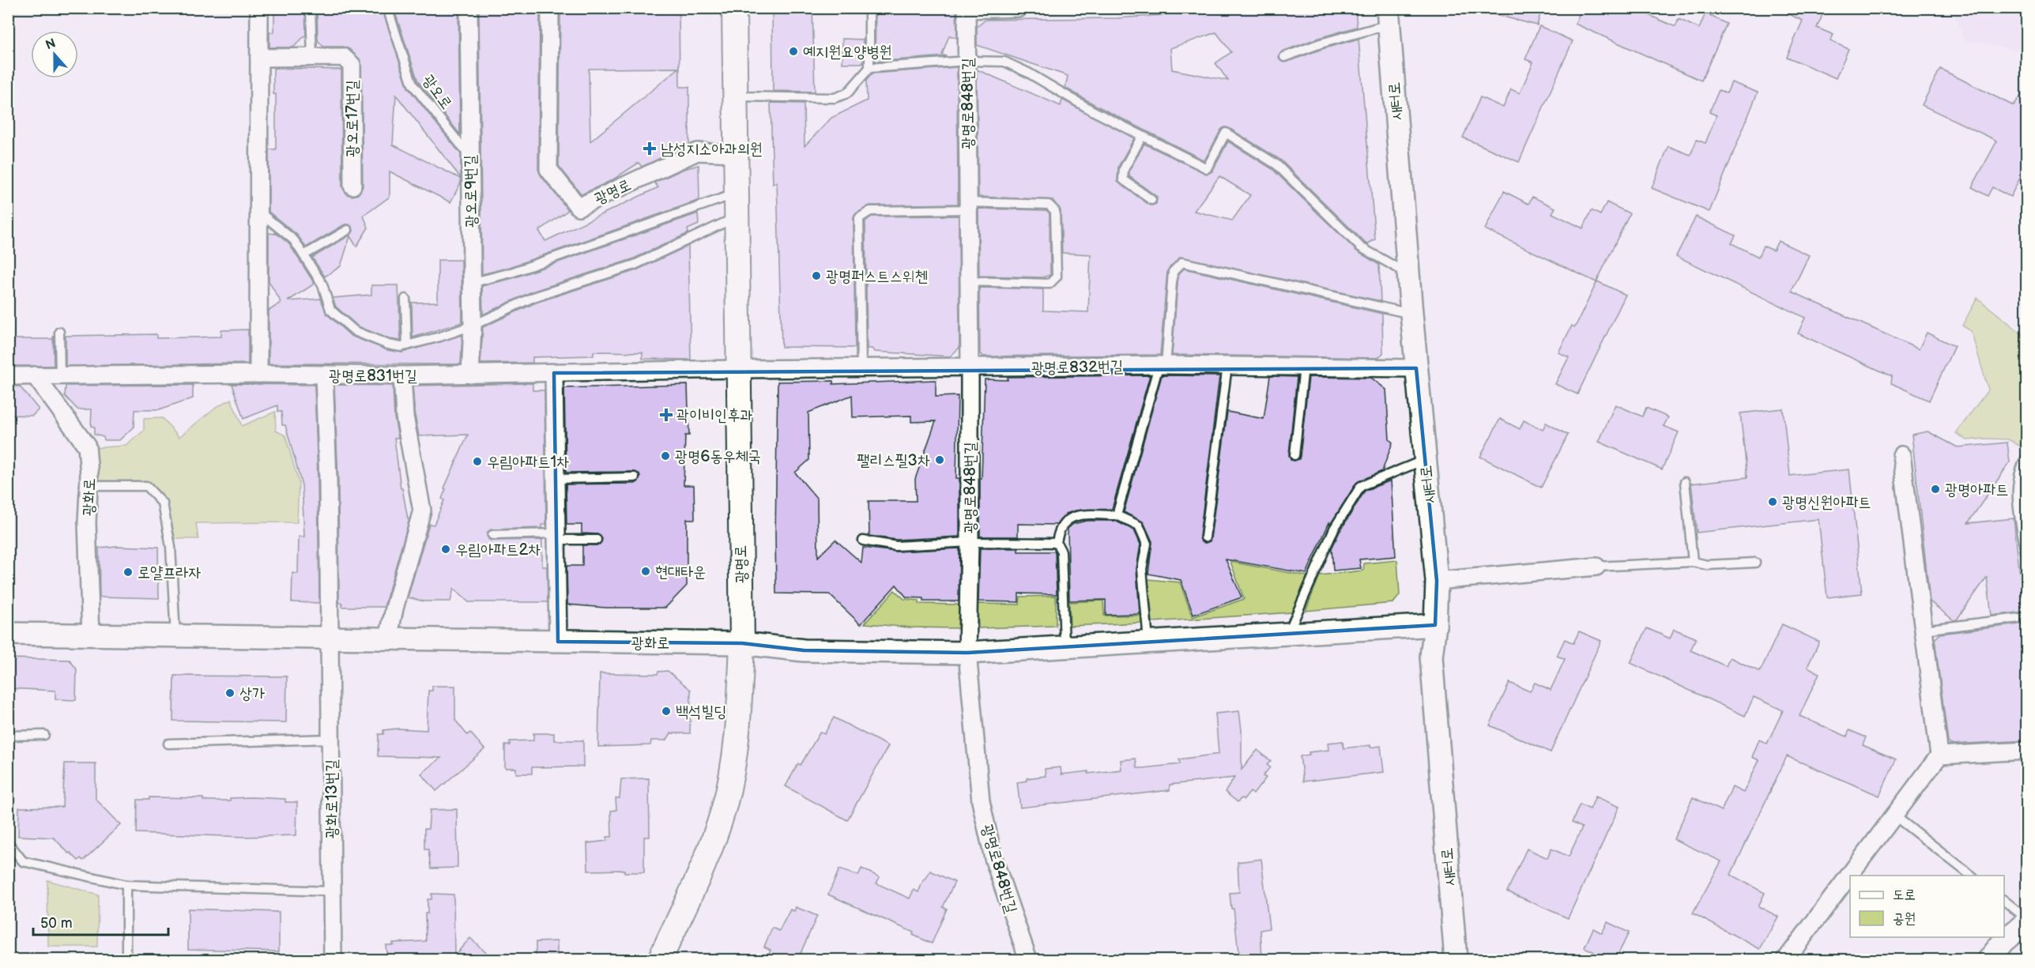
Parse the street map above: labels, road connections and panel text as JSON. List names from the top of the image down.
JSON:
{
  "streets": {
    "main road": ["광명로"],
    "street": [
      "새터로",
      "광명로848번길",
      "광오로17번길",
      "광오로9번길",
      "광명로832번길",
      "광명로831번길",
      "광화로",
      "광화로13번길"
    ],
    "lane": ["광오로"]
  },
  "crossings": [
    ["광오로", "광오로9번길"],
    ["새터로", "광명로832번길"],
    ["새터로", "광화로"],
    ["광명로848번길", "광명로832번길"],
    ["광명로848번길", "광화로"],
    ["광오로9번길", "광명로831번길"],
    ["광명로", "광명로832번길"],
    ["광명로", "광명로831번길"],
    ["광명로", "광화로"],
    ["광명로832번길", "광명로831번길"],
    ["광명로831번길", "광화로"],
    ["광화로", "광화로13번길"]
  ],
  "places": {
    "other": [
      "예지원요양병원",
      "광명퍼스트스위첸",
      "광명6동우체국",
      "팰리스필3차",
      "우림아파트1차",
      "광명아파트",
      "광명신원아파트",
      "우림아파트2차",
      "현대타운",
      "로얄프라자",
      "상가",
      "백석빌딩"
    ],
    "health": ["남성지소아과의원", "곽이비인후과"]
  },
  "legend": ["도로", "공원"],
  "scale_bar": "50 m",
  "north": "top"
}
